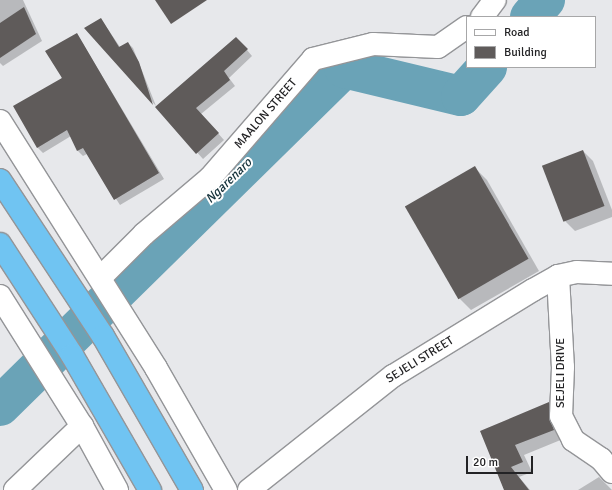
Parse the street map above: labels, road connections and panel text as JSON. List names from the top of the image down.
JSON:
{
  "streets": {
    "street": ["MAALON STREET", "SEJELI STREET", "SEJELI DRIVE"]
  },
  "crossings": [
    ["SEJELI STREET", "SEJELI DRIVE"]
  ],
  "water": ["Ngarenaro"],
  "legend": ["Road", "Building"],
  "scale_bar": "20 m"
}
